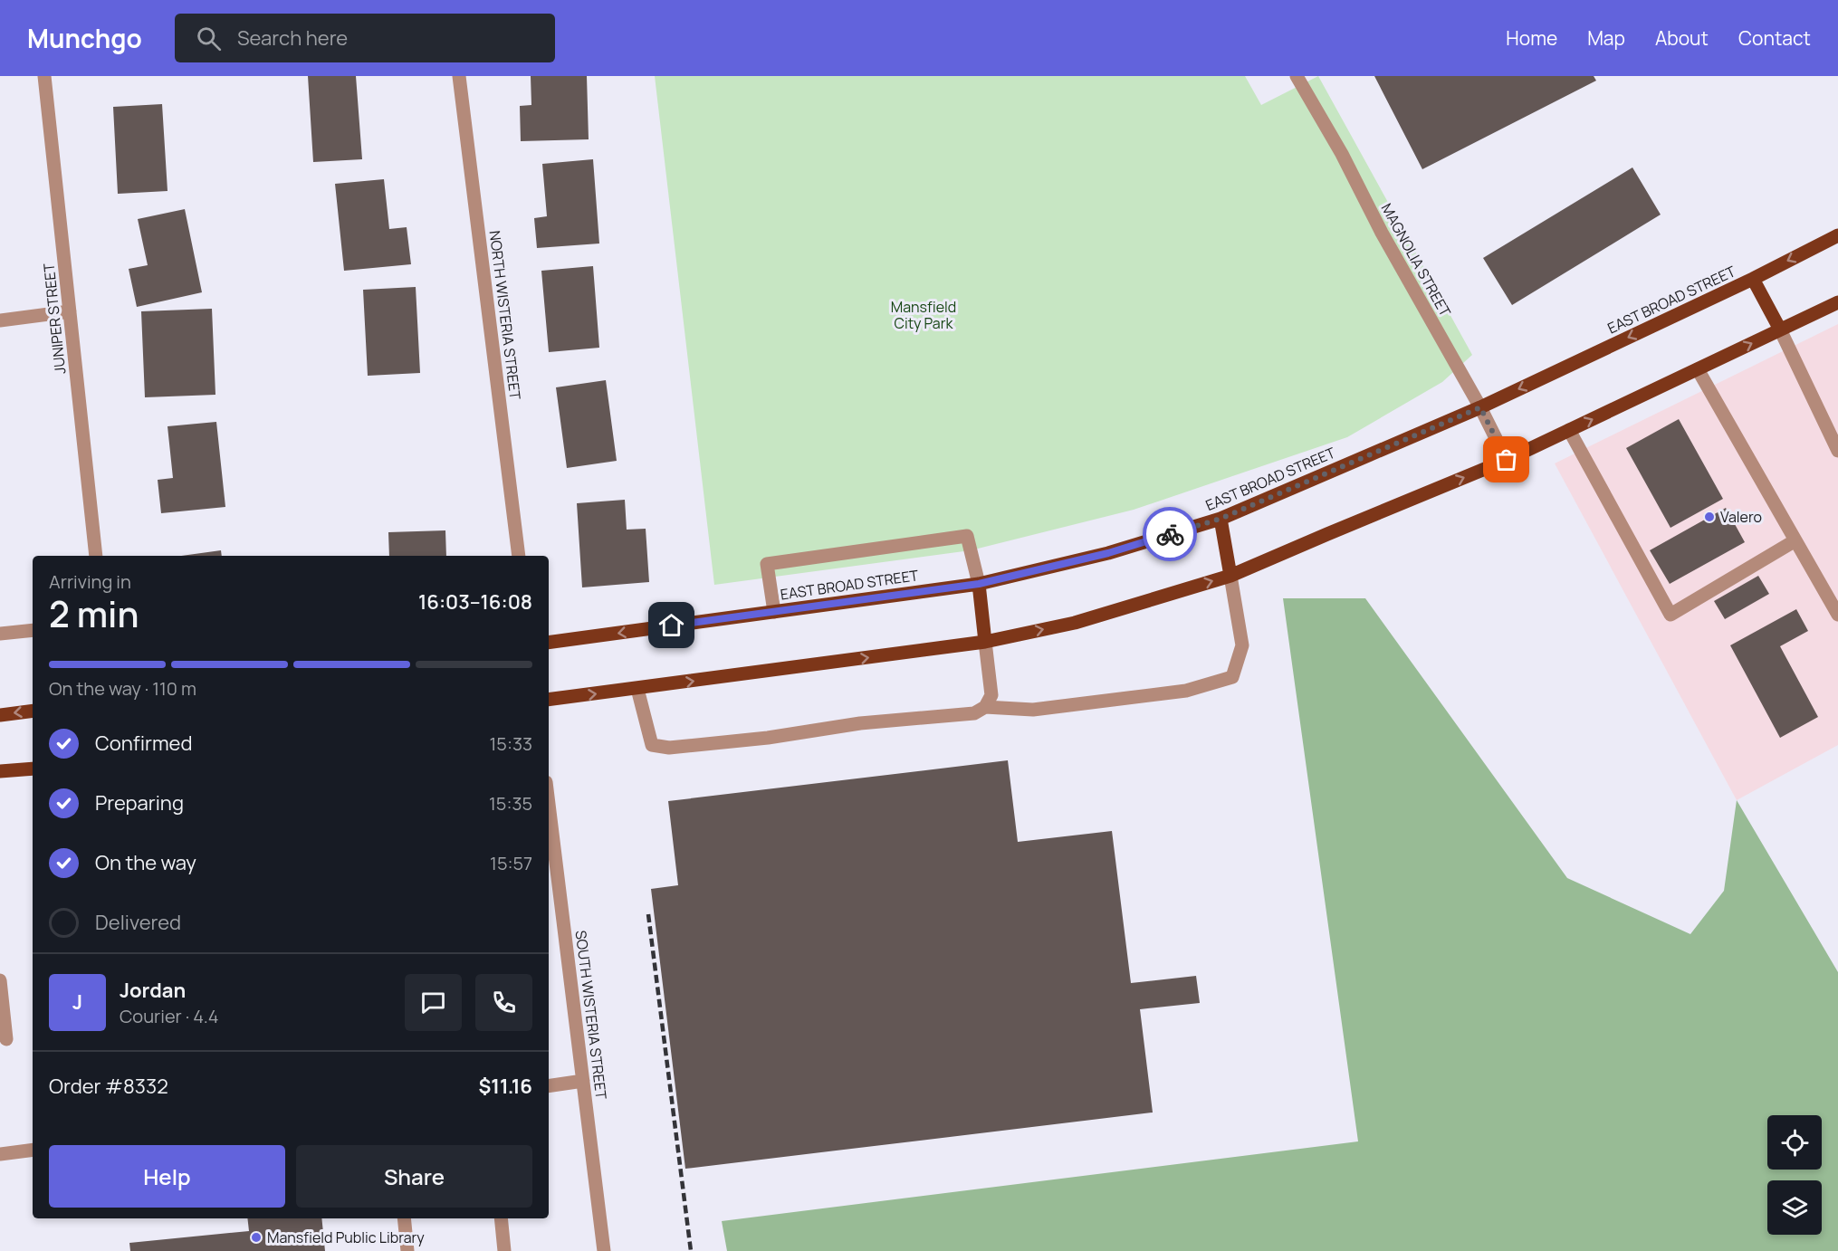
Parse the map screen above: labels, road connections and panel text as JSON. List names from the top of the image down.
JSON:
{
  "streets": {
    "main road": ["EAST BROAD STREET"],
    "street": [
      "MAGNOLIA STREET",
      "NORTH WISTERIA STREET",
      "JUNIPER STREET",
      "SOUTH WISTERIA STREET"
    ]
  },
  "crossings": [
    ["MAGNOLIA STREET", "EAST BROAD STREET"]
  ],
  "parks": ["Mansfield City Park"],
  "places": ["Valero", "Mansfield Public Library"],
  "page": {
    "header": "Munchgo",
    "search": "Search here",
    "nav": [
      "Home",
      "Map",
      "About",
      "Contact"
    ],
    "heading": ["2 min", "Arriving in", "16:03–16:08"],
    "panel": [
      "Jordan",
      "Courier · 4.4",
      "Order #8332",
      "$11.16"
    ],
    "bar": "On the way · 110 m",
    "list": [
      ["Confirmed", "15:33"],
      ["Preparing", "15:35"],
      ["On the way", "15:57"],
      "Delivered"
    ],
    "round": "J",
    "buttons": ["Help", "Share"]
  }
}
